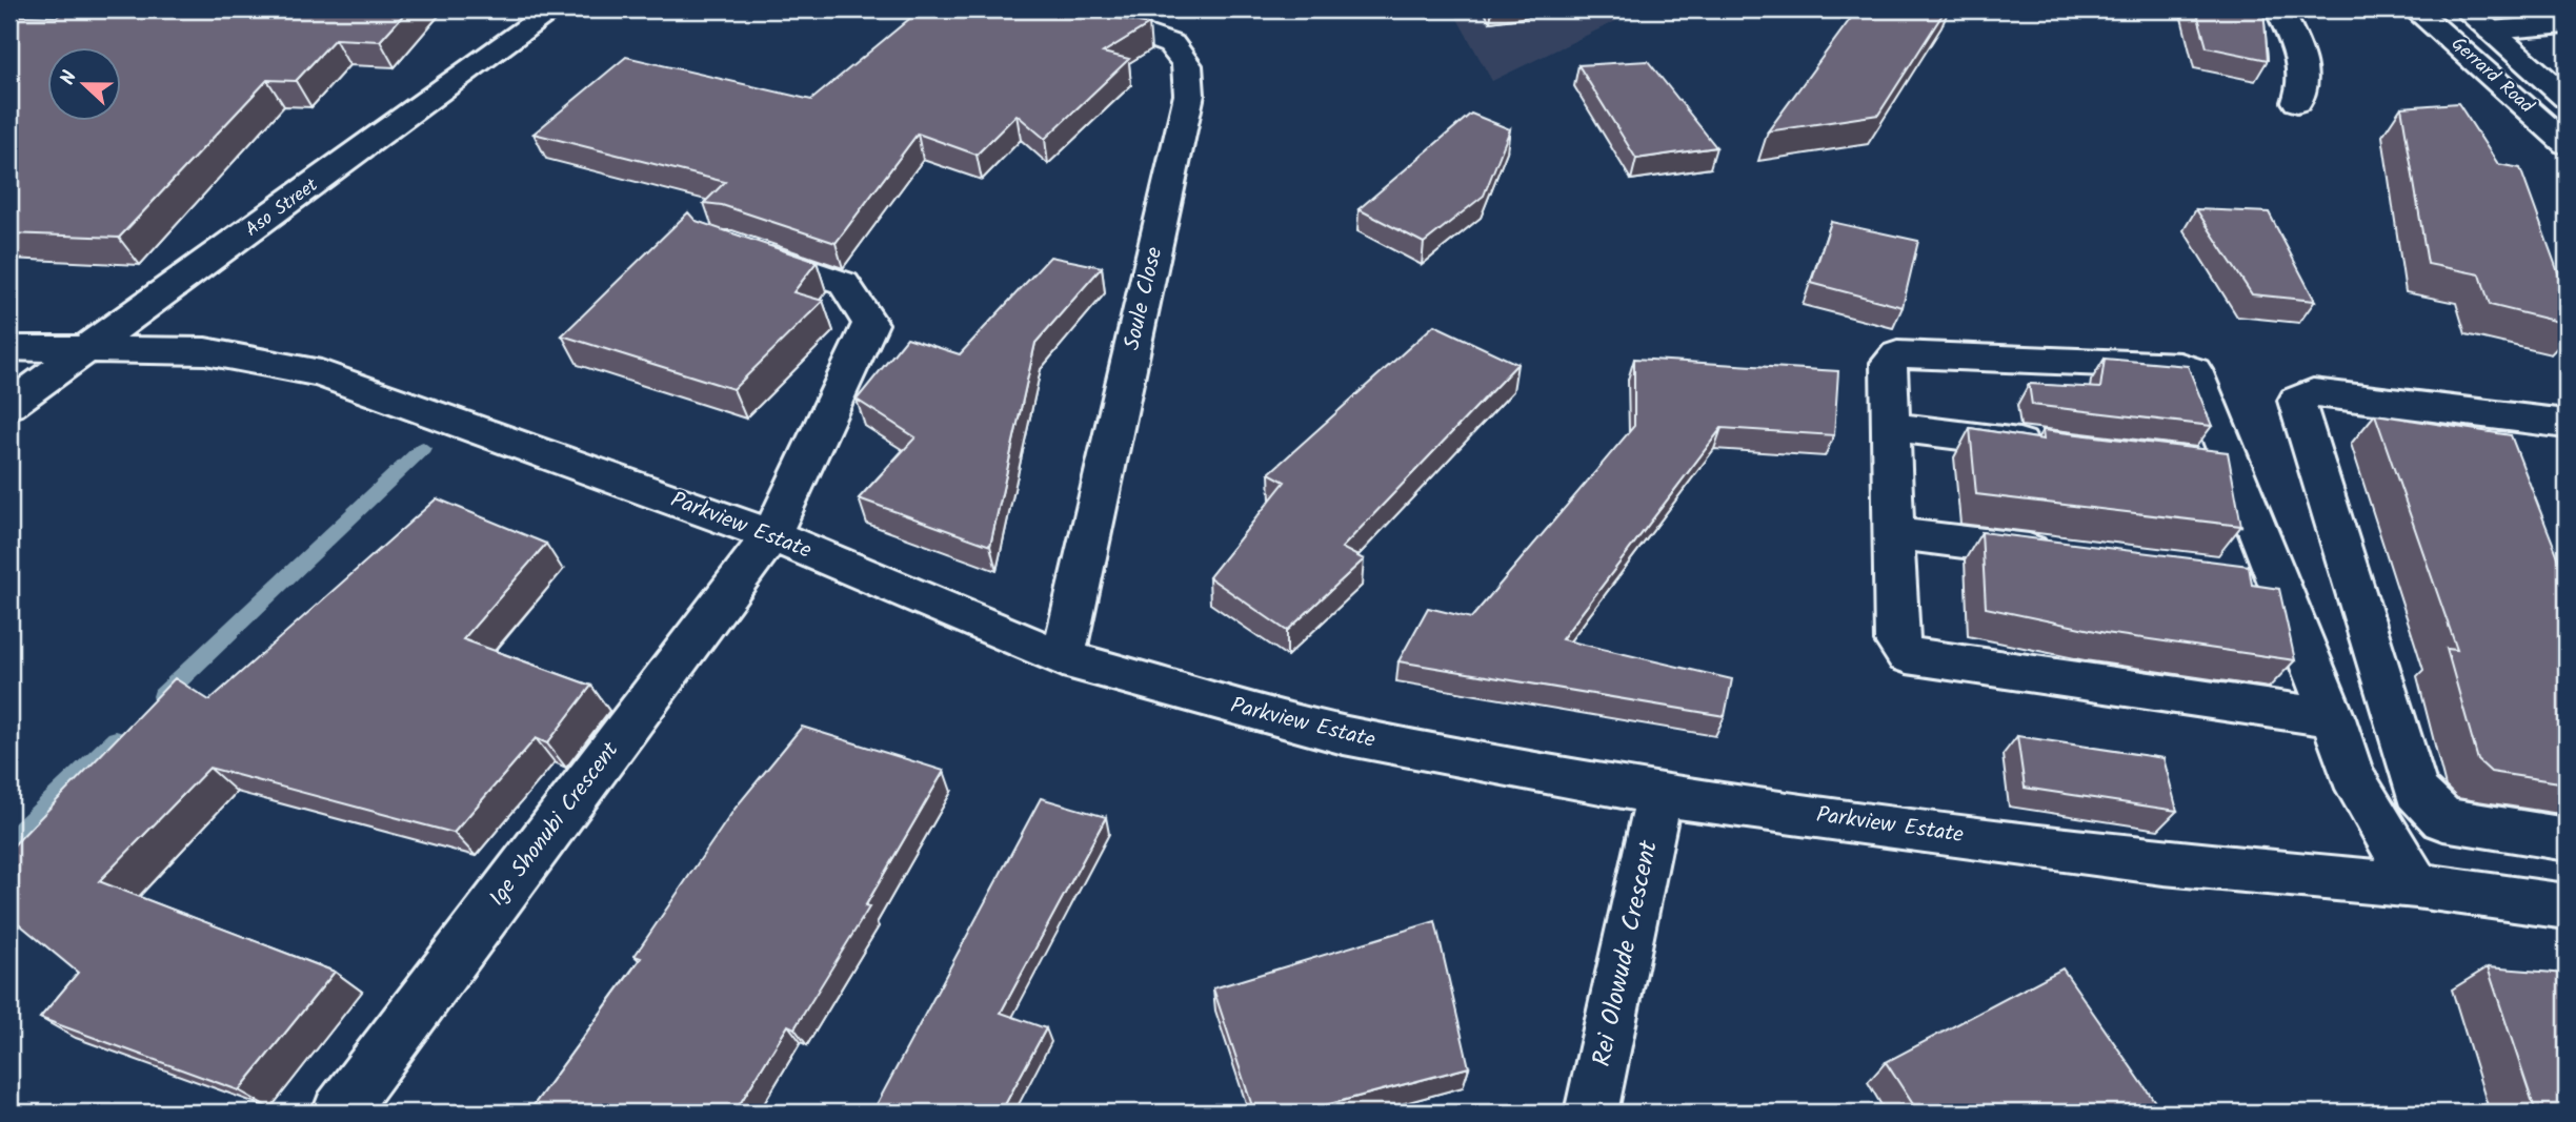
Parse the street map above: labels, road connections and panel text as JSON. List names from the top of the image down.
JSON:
{
  "streets": {
    "street": [
      "Gerrard Road",
      "Aso Street",
      "Soule Close",
      "Parkview Estate",
      "Ige Shonubi Crescent",
      "Rei Olowude Crescent"
    ]
  },
  "crossings": [
    ["Aso Street", "Parkview Estate"],
    ["Soule Close", "Parkview Estate"],
    ["Parkview Estate", "Ige Shonubi Crescent"],
    ["Parkview Estate", "Rei Olowude Crescent"]
  ],
  "north": "left"
}
